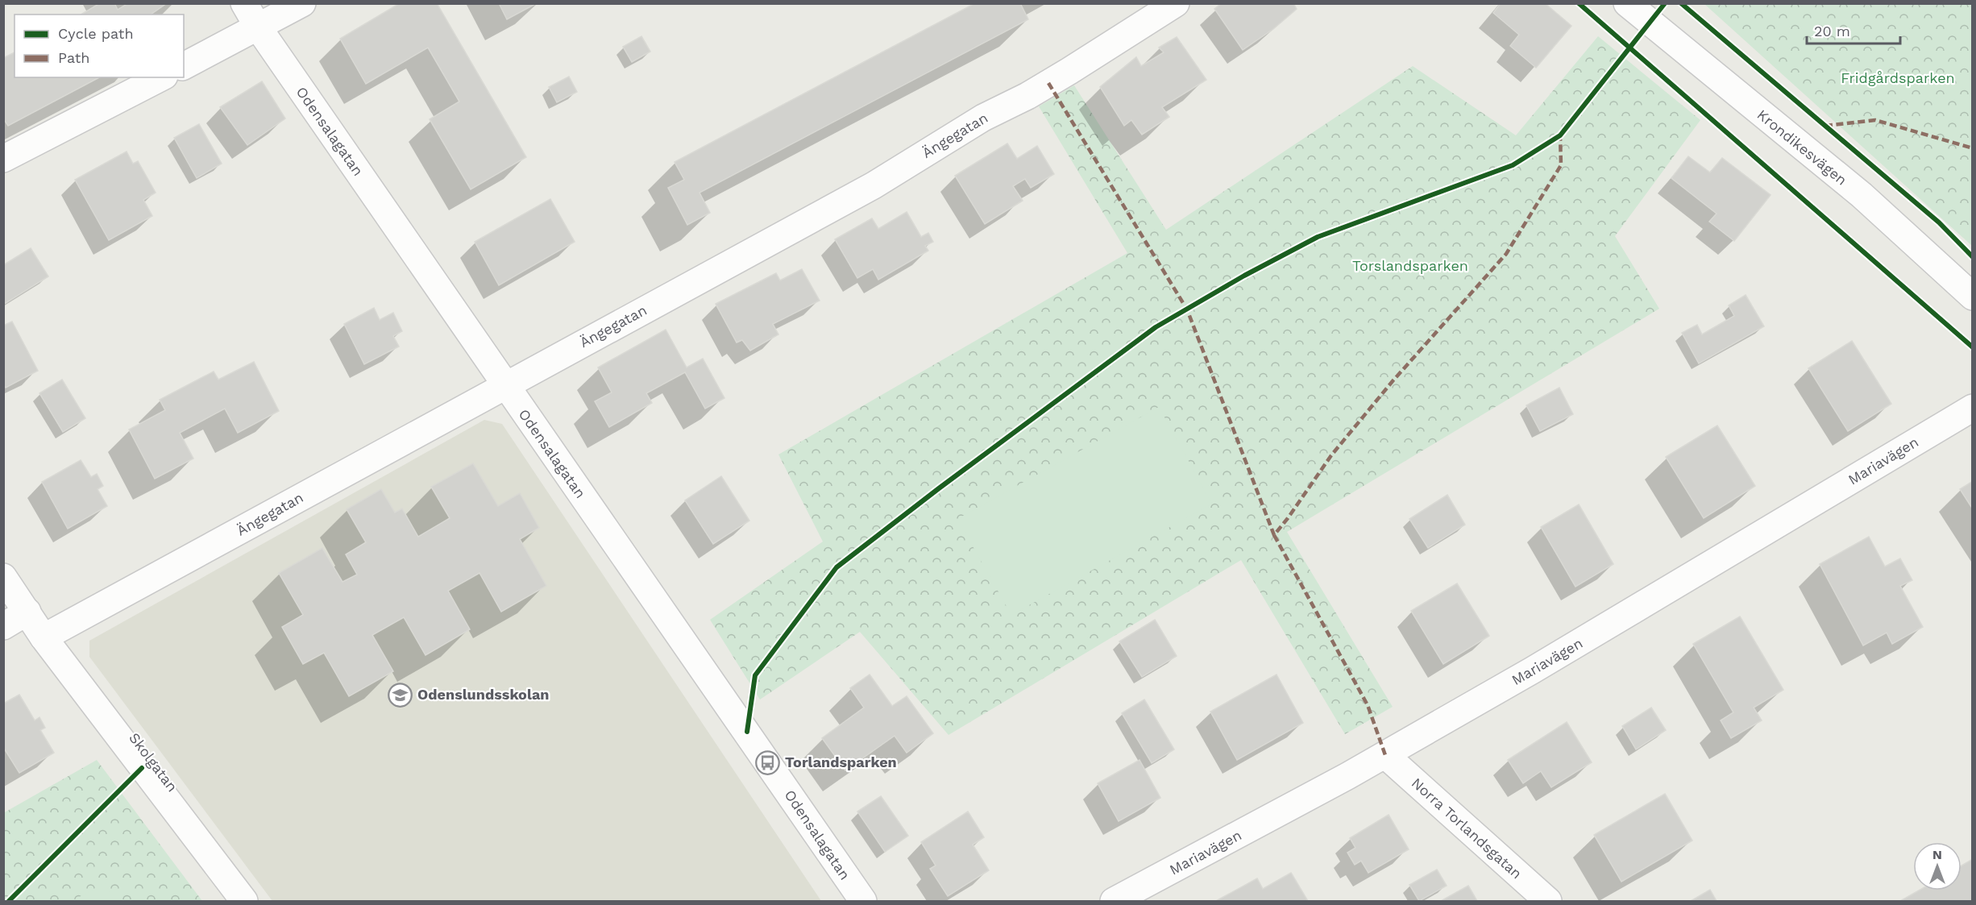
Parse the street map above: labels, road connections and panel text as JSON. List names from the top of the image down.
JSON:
{
  "streets": {
    "street": [
      "Odensalagatan",
      "Ängegatan",
      "Krondikesvägen",
      "Mariavägen",
      "Skolgatan",
      "Norra Torlandsgatan"
    ]
  },
  "crossings": [
    ["Odensalagatan", "Ängegatan"],
    ["Ängegatan", "Skolgatan"],
    ["Mariavägen", "Norra Torlandsgatan"]
  ],
  "parks": ["Fridgårdsparken", "Torslandsparken"],
  "places": {
    "school or university": ["Odenslundsskolan"],
    "bus stop": ["Torlandsparken"]
  },
  "legend": ["Cycle path", "Path"],
  "scale_bar": "20 m",
  "north": "top"
}
